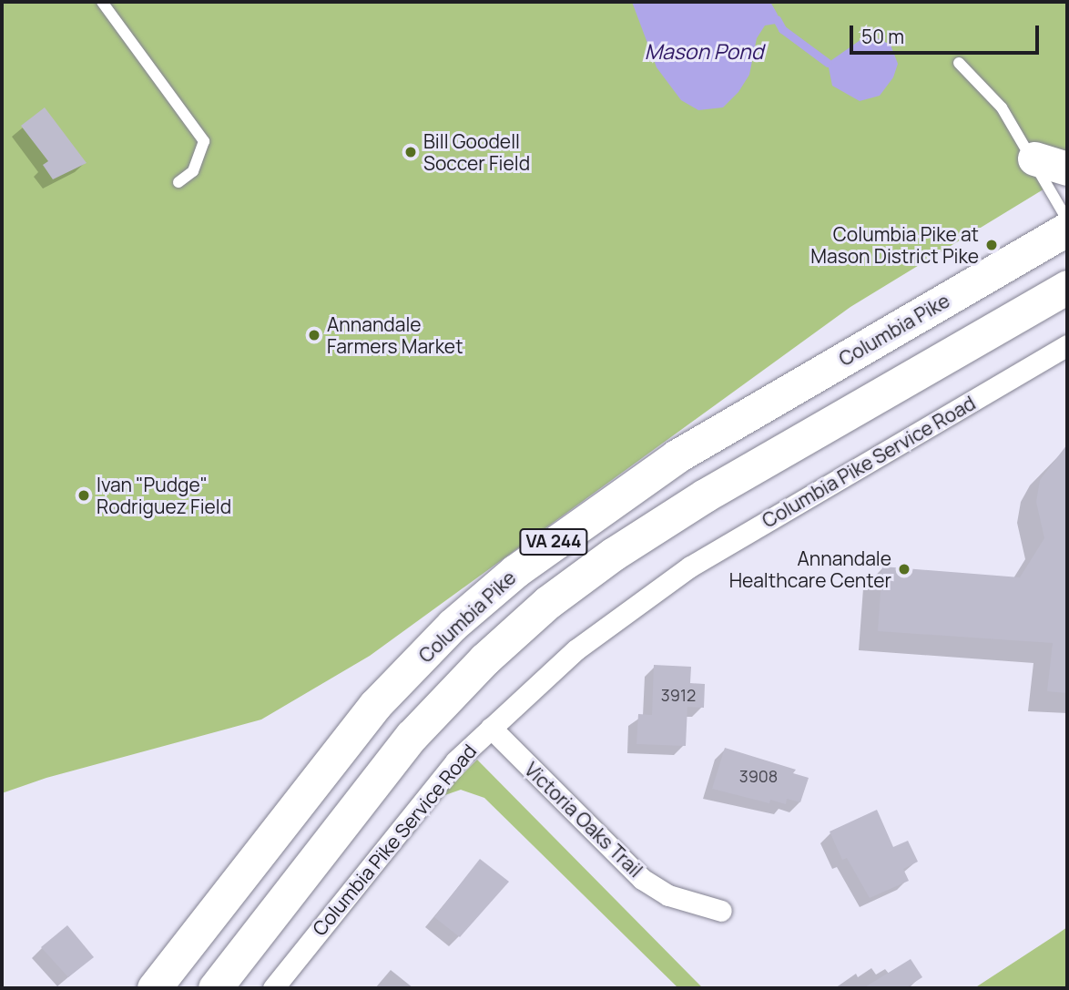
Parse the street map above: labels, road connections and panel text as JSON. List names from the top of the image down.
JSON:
{
  "streets": {
    "main road": ["Columbia Pike", "VA 244"],
    "street": ["Columbia Pike Service Road", "Victoria Oaks Trail"]
  },
  "crossings": [
    ["Columbia Pike Service Road", "Victoria Oaks Trail"]
  ],
  "water": ["Mason Pond"],
  "places": [
    "Bill Goodell Soccer Field",
    "Columbia Pike at Mason District Pike",
    "Annandale Farmers Market",
    "Ivan \"Pudge\" Rodriguez Field",
    "Annandale Healthcare Center"
  ],
  "house_numbers": ["3912", "3908"],
  "scale_bar": "50 m"
}
